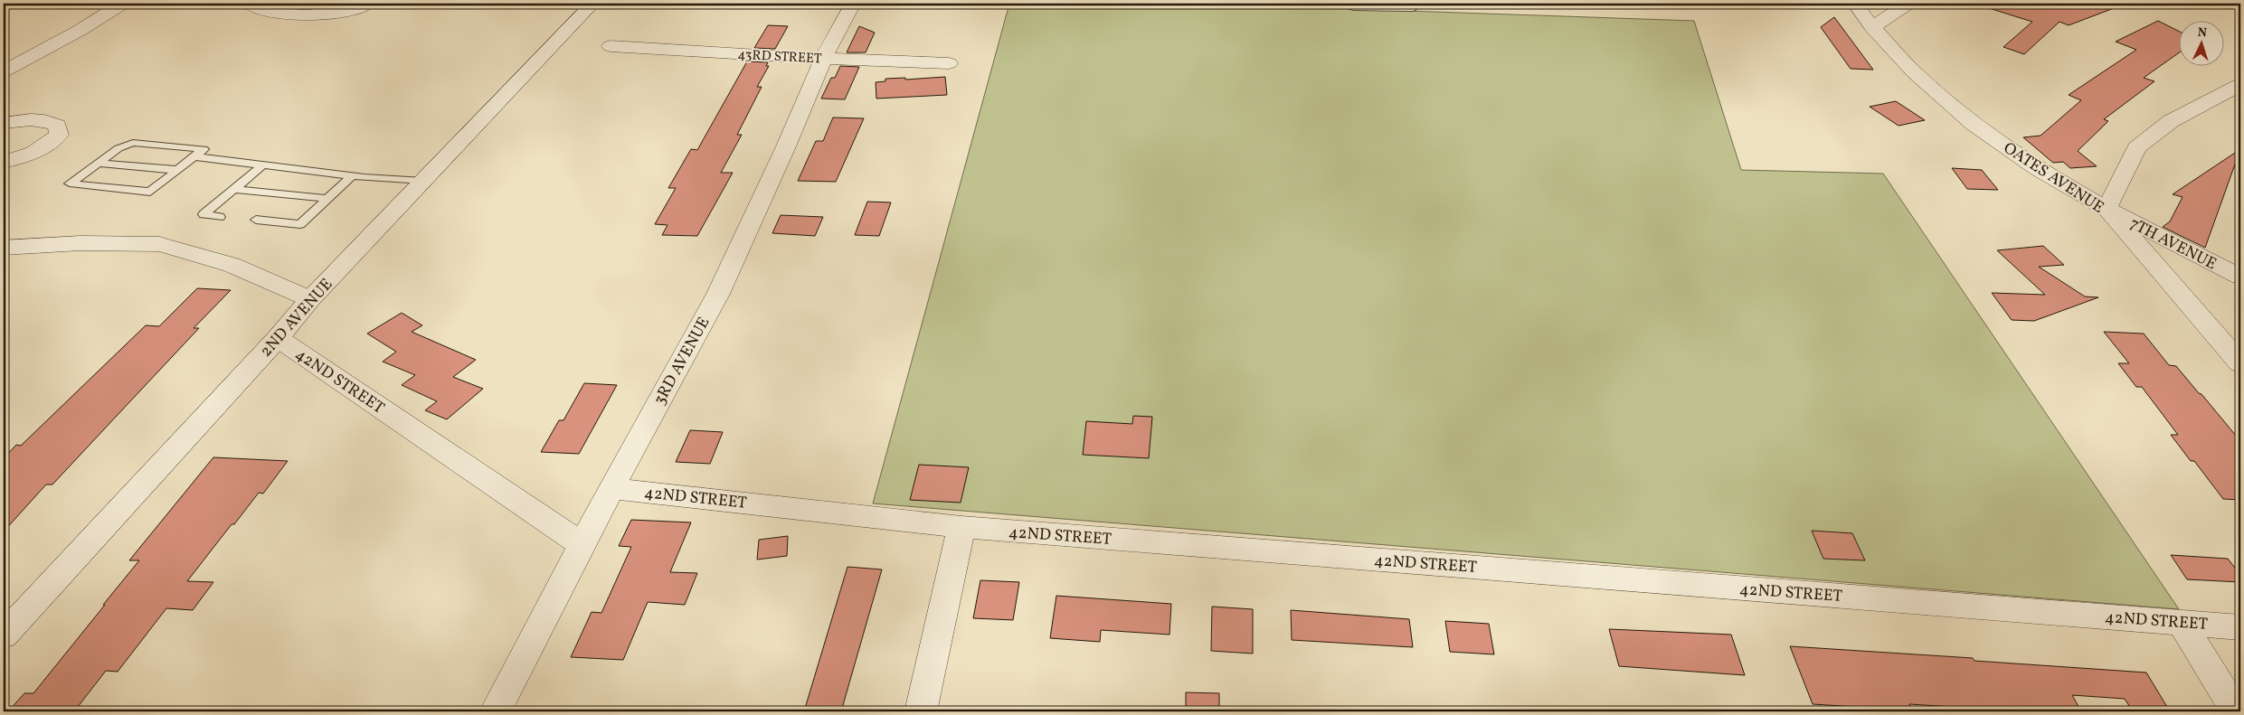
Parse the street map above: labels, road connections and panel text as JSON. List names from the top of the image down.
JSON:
{
  "streets": {
    "street": [
      "43RD STREET",
      "OATES AVENUE",
      "7TH AVENUE",
      "2ND AVENUE",
      "3RD AVENUE",
      "42ND STREET"
    ]
  },
  "crossings": [
    ["43RD STREET", "3RD AVENUE"],
    ["OATES AVENUE", "7TH AVENUE"],
    ["2ND AVENUE", "42ND STREET"],
    ["3RD AVENUE", "42ND STREET"]
  ],
  "north": "top"
}
